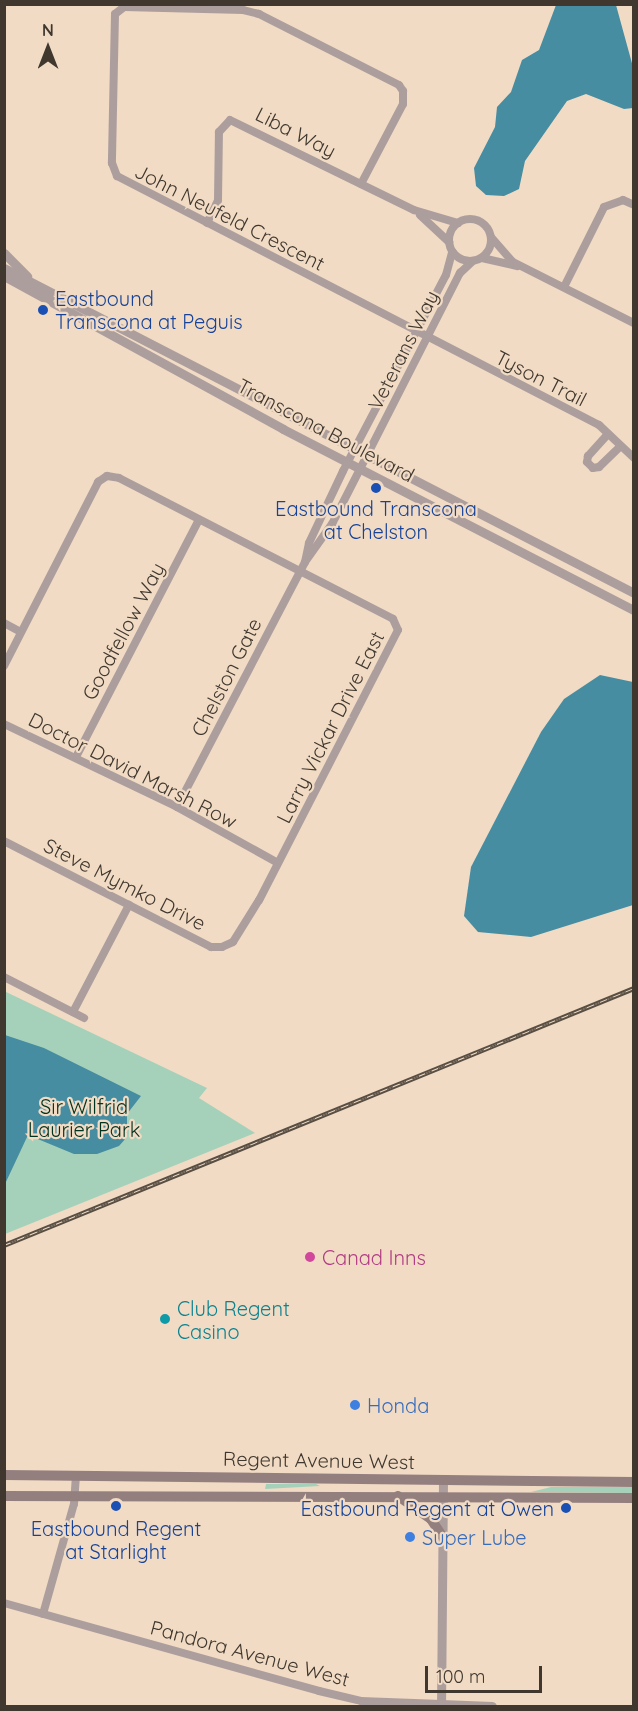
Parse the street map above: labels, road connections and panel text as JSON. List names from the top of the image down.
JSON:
{
  "streets": {
    "main road": ["Regent Avenue West"],
    "street": [
      "Liba Way",
      "John Neufeld Crescent",
      "Veterans Way",
      "Tyson Trail",
      "Transcona Boulevard",
      "Goodfellow Way",
      "Chelston Gate",
      "Larry Vickar Drive East",
      "Doctor David Marsh Row",
      "Steve Mymko Drive",
      "Pandora Avenue West"
    ]
  },
  "crossings": [
    ["Liba Way", "John Neufeld Crescent"],
    ["Liba Way", "Veterans Way"],
    ["John Neufeld Crescent", "Veterans Way"],
    ["John Neufeld Crescent", "Tyson Trail"],
    ["Veterans Way", "Tyson Trail"],
    ["Veterans Way", "Transcona Boulevard"],
    ["Veterans Way", "Chelston Gate"],
    ["Transcona Boulevard", "Chelston Gate"],
    ["Goodfellow Way", "Doctor David Marsh Row"],
    ["Chelston Gate", "Larry Vickar Drive East"],
    ["Chelston Gate", "Doctor David Marsh Row"],
    ["Larry Vickar Drive East", "Doctor David Marsh Row"],
    ["Larry Vickar Drive East", "Steve Mymko Drive"]
  ],
  "parks": ["Sir Wilfrid Laurier Park"],
  "places": [
    "Eastbound Transcona at Peguis",
    "Eastbound Transcona at Chelston",
    "Canad Inns",
    "Club Regent Casino",
    "Honda",
    "Eastbound Regent at Starlight",
    "Eastbound Regent at Owen",
    "Super Lube"
  ],
  "scale_bar": "100 m",
  "north": "top"
}
